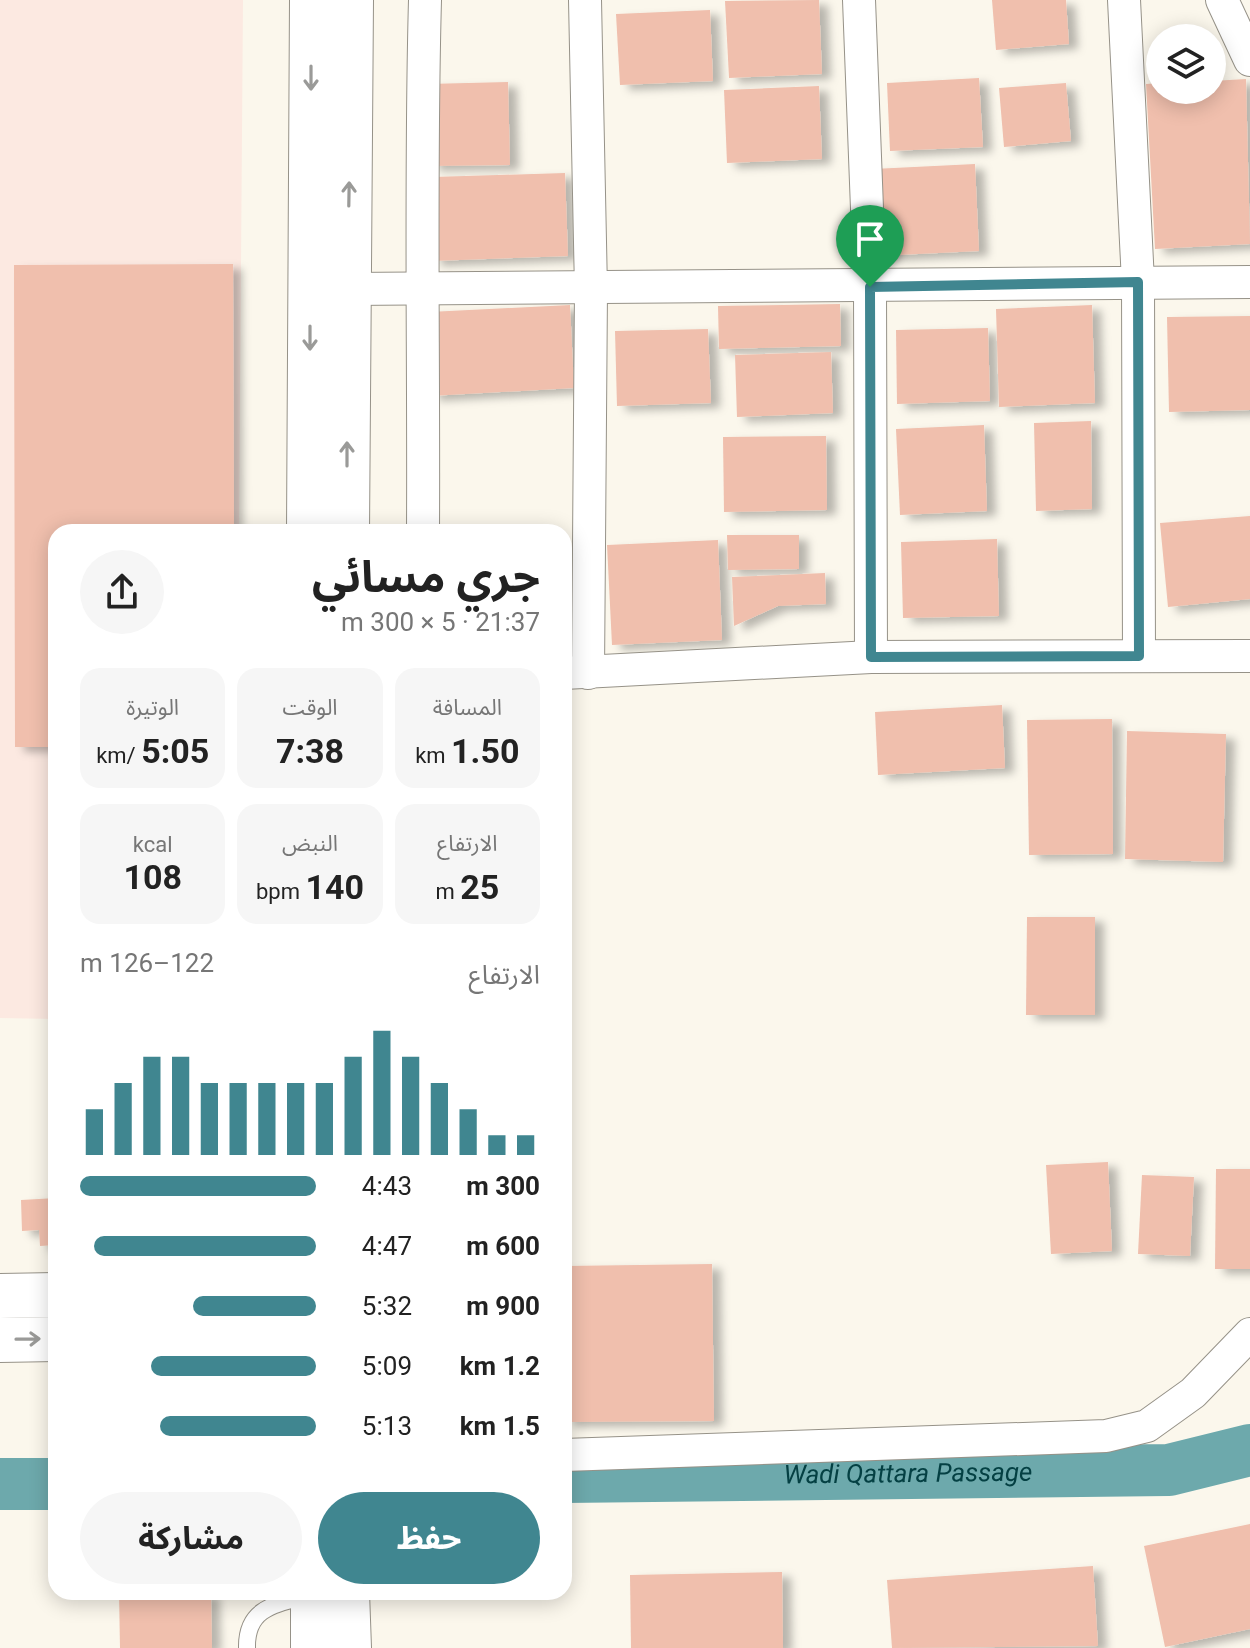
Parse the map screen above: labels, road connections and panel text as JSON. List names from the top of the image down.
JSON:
{
  "water": ["Wadi Qattara Passage"],
  "page": {
    "heading": ["جري مسائي", "21:37 · 5 × 300 m"],
    "stats": [
      ["المسافة", "1.50 km"],
      ["الوقت", "7:38"],
      ["الوتيرة", "5:05 /km"],
      ["الارتفاع", "25 m"],
      ["النبض", "140 bpm"],
      ["kcal", "108"]
    ],
    "chart": ["الارتفاع", "122–126 m"],
    "list": [
      {
        "name": "300 m",
        "note": "4:43"
      },
      {
        "name": "600 m",
        "note": "4:47"
      },
      {
        "name": "900 m",
        "note": "5:32"
      },
      {
        "name": "1.2 km",
        "note": "5:09"
      },
      {
        "name": "1.5 km",
        "note": "5:13"
      }
    ],
    "buttons": ["حفظ", "مشاركة"]
  }
}
